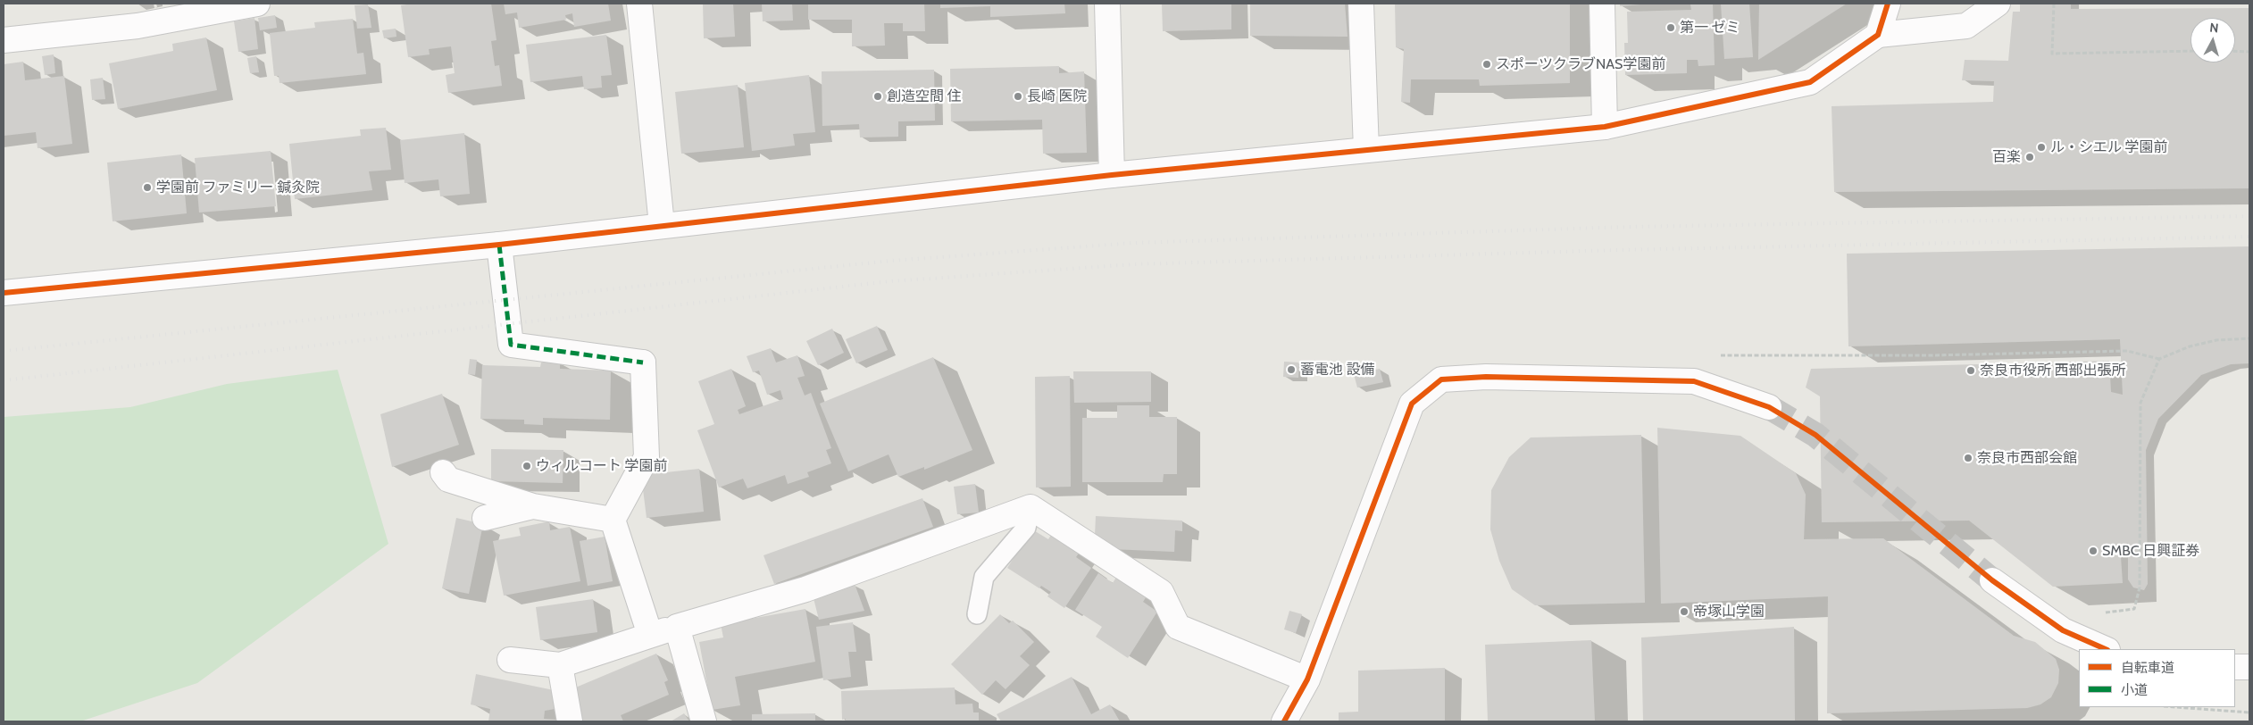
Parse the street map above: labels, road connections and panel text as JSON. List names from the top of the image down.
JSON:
{
  "places": [
    "第一 ゼミ",
    "スポーツクラブNAS学園前",
    "創造空間 住",
    "長崎 医院",
    "ル・シエル 学園前",
    "百楽",
    "学園前 ファミリー 鍼灸院",
    "蓄電池 設備",
    "奈良市役所 西部出張所",
    "奈良市西部会館",
    "ウィルコート 学園前",
    "SMBC 日興証券",
    "帝塚山学園"
  ],
  "legend": ["自転車道", "小道"],
  "north": "top"
}
